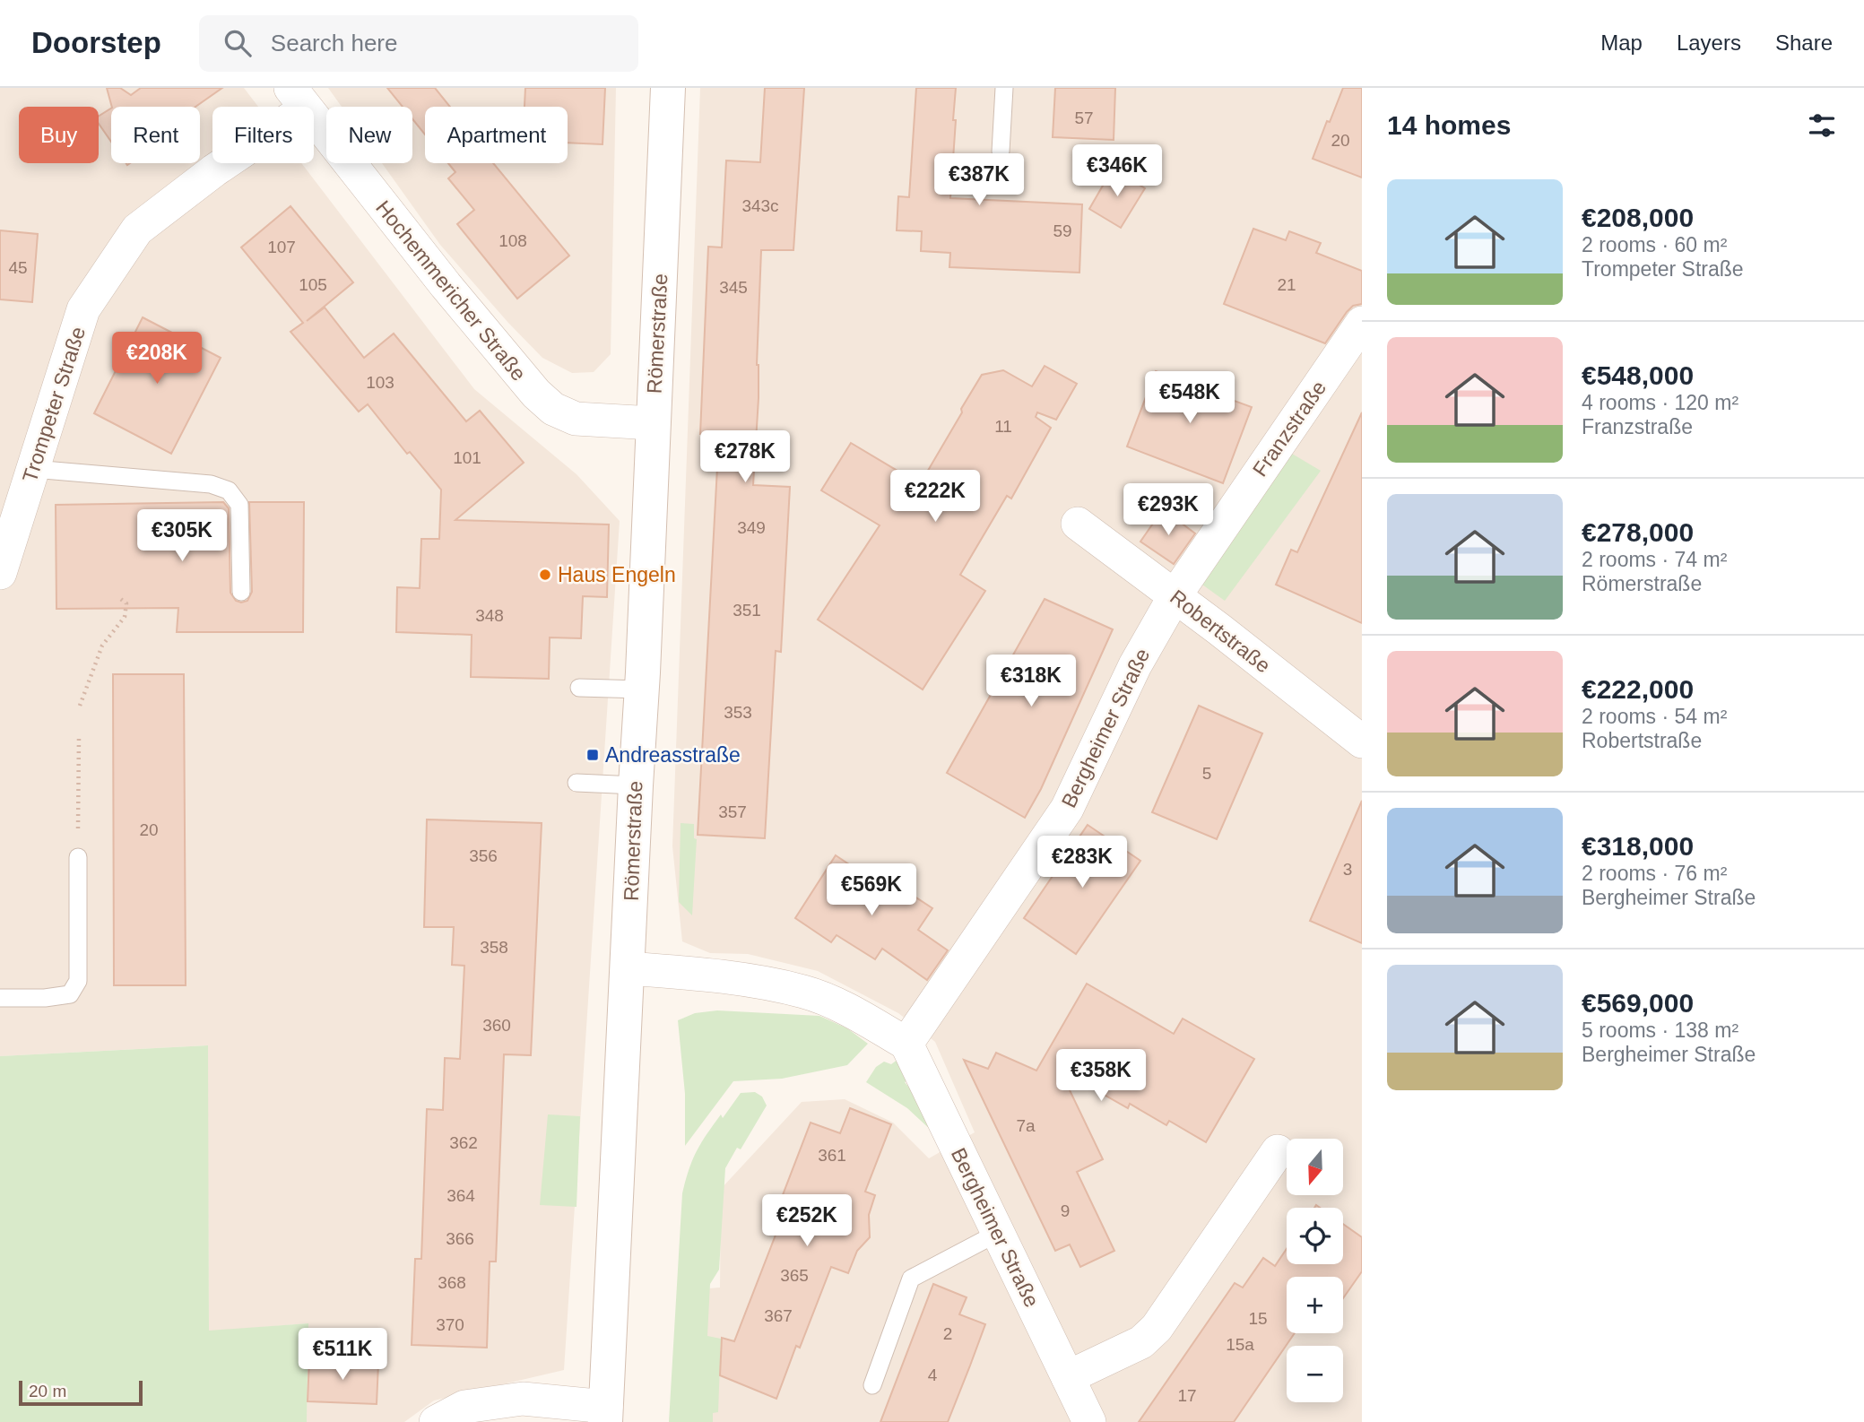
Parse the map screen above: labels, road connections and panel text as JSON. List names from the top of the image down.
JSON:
{
  "streets": {
    "street": [
      "Hochemmericher Straße",
      "Römerstraße",
      "Trompeter Straße",
      "Franzstraße",
      "Robertstraße",
      "Bergheimer Straße"
    ]
  },
  "crossings": [
    ["Hochemmericher Straße", "Römerstraße"],
    ["Hochemmericher Straße", "Trompeter Straße"],
    ["Franzstraße", "Robertstraße"],
    ["Franzstraße", "Bergheimer Straße"],
    ["Robertstraße", "Bergheimer Straße"]
  ],
  "places": {
    "other": ["Haus Engeln"],
    "transit": ["Andreasstraße"]
  },
  "house_numbers": [
    "57",
    "20",
    "343c",
    "59",
    "108",
    "107",
    "45",
    "105",
    "21",
    "345",
    "103",
    "11",
    "101",
    "349",
    "351",
    "348",
    "353",
    "5",
    "357",
    "20",
    "356",
    "3",
    "358",
    "360",
    "7a",
    "362",
    "361",
    "364",
    "9",
    "366",
    "365",
    "368",
    "367",
    "15",
    "370",
    "2",
    "15a",
    "4",
    "17"
  ],
  "scale_bar": "20 m",
  "north": "bottom",
  "page": {
    "header": "Doorstep",
    "search": "Search here",
    "nav": ["Map", "Layers", "Share"],
    "heading": "14 homes",
    "chip": [
      "Buy",
      "Rent",
      "Filters",
      "New",
      "Apartment"
    ],
    "price": [
      "€346K",
      "€387K",
      "€208K",
      "€548K",
      "€278K",
      "€222K",
      "€293K",
      "€305K",
      "€318K",
      "€283K",
      "€569K",
      "€358K",
      "€252K",
      "€511K"
    ],
    "list": [
      {
        "name": "€208,000",
        "note": "2 rooms · 60 m² · Trompeter Straße"
      },
      {
        "name": "€548,000",
        "note": "4 rooms · 120 m² · Franzstraße"
      },
      {
        "name": "€278,000",
        "note": "2 rooms · 74 m² · Römerstraße"
      },
      {
        "name": "€222,000",
        "note": "2 rooms · 54 m² · Robertstraße"
      },
      {
        "name": "€318,000",
        "note": "2 rooms · 76 m² · Bergheimer Straße"
      },
      {
        "name": "€569,000",
        "note": "5 rooms · 138 m² · Bergheimer Straße"
      }
    ],
    "map_buttons": ["+", "−"],
    "scale": "20 m"
  }
}
